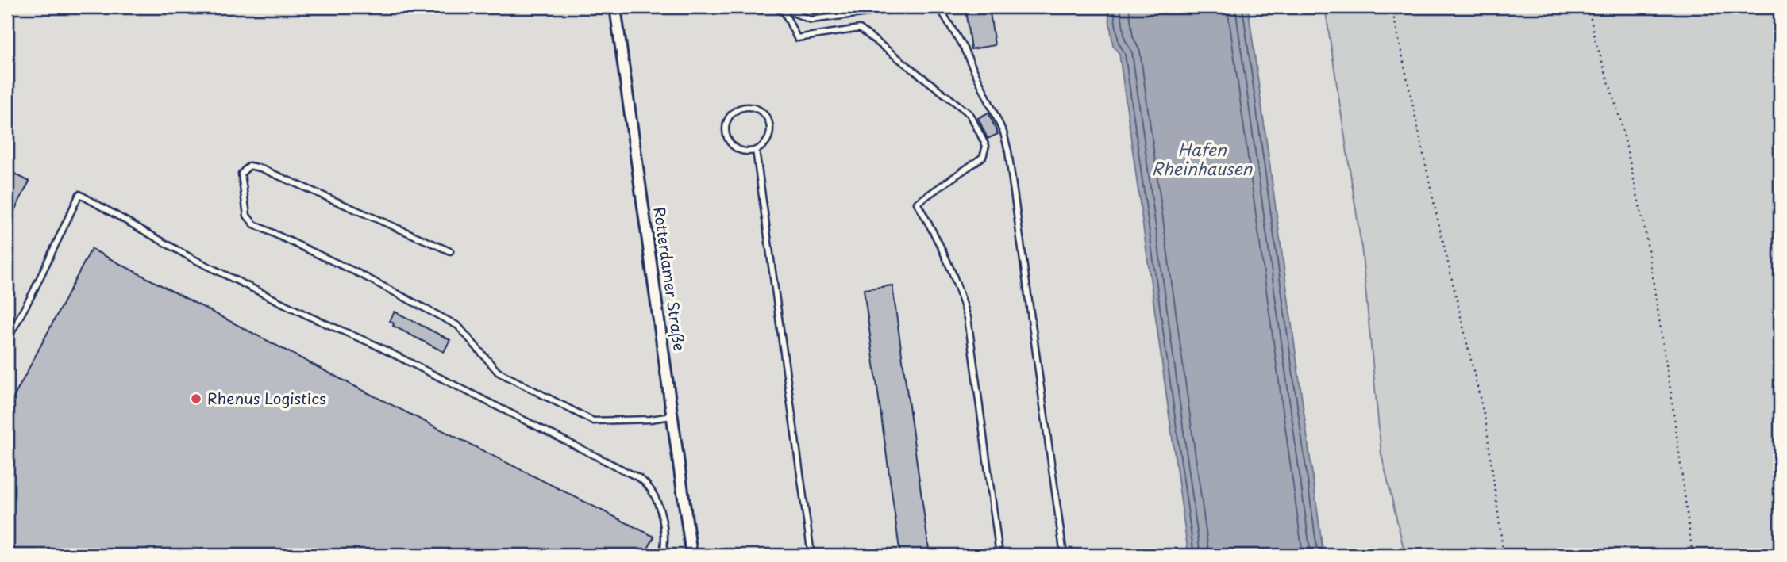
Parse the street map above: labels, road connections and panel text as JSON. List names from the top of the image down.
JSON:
{
  "streets": {
    "street": ["Rotterdamer Straße"]
  },
  "water": ["Hafen Rheinhausen"],
  "places": ["Rhenus Logistics"]
}
